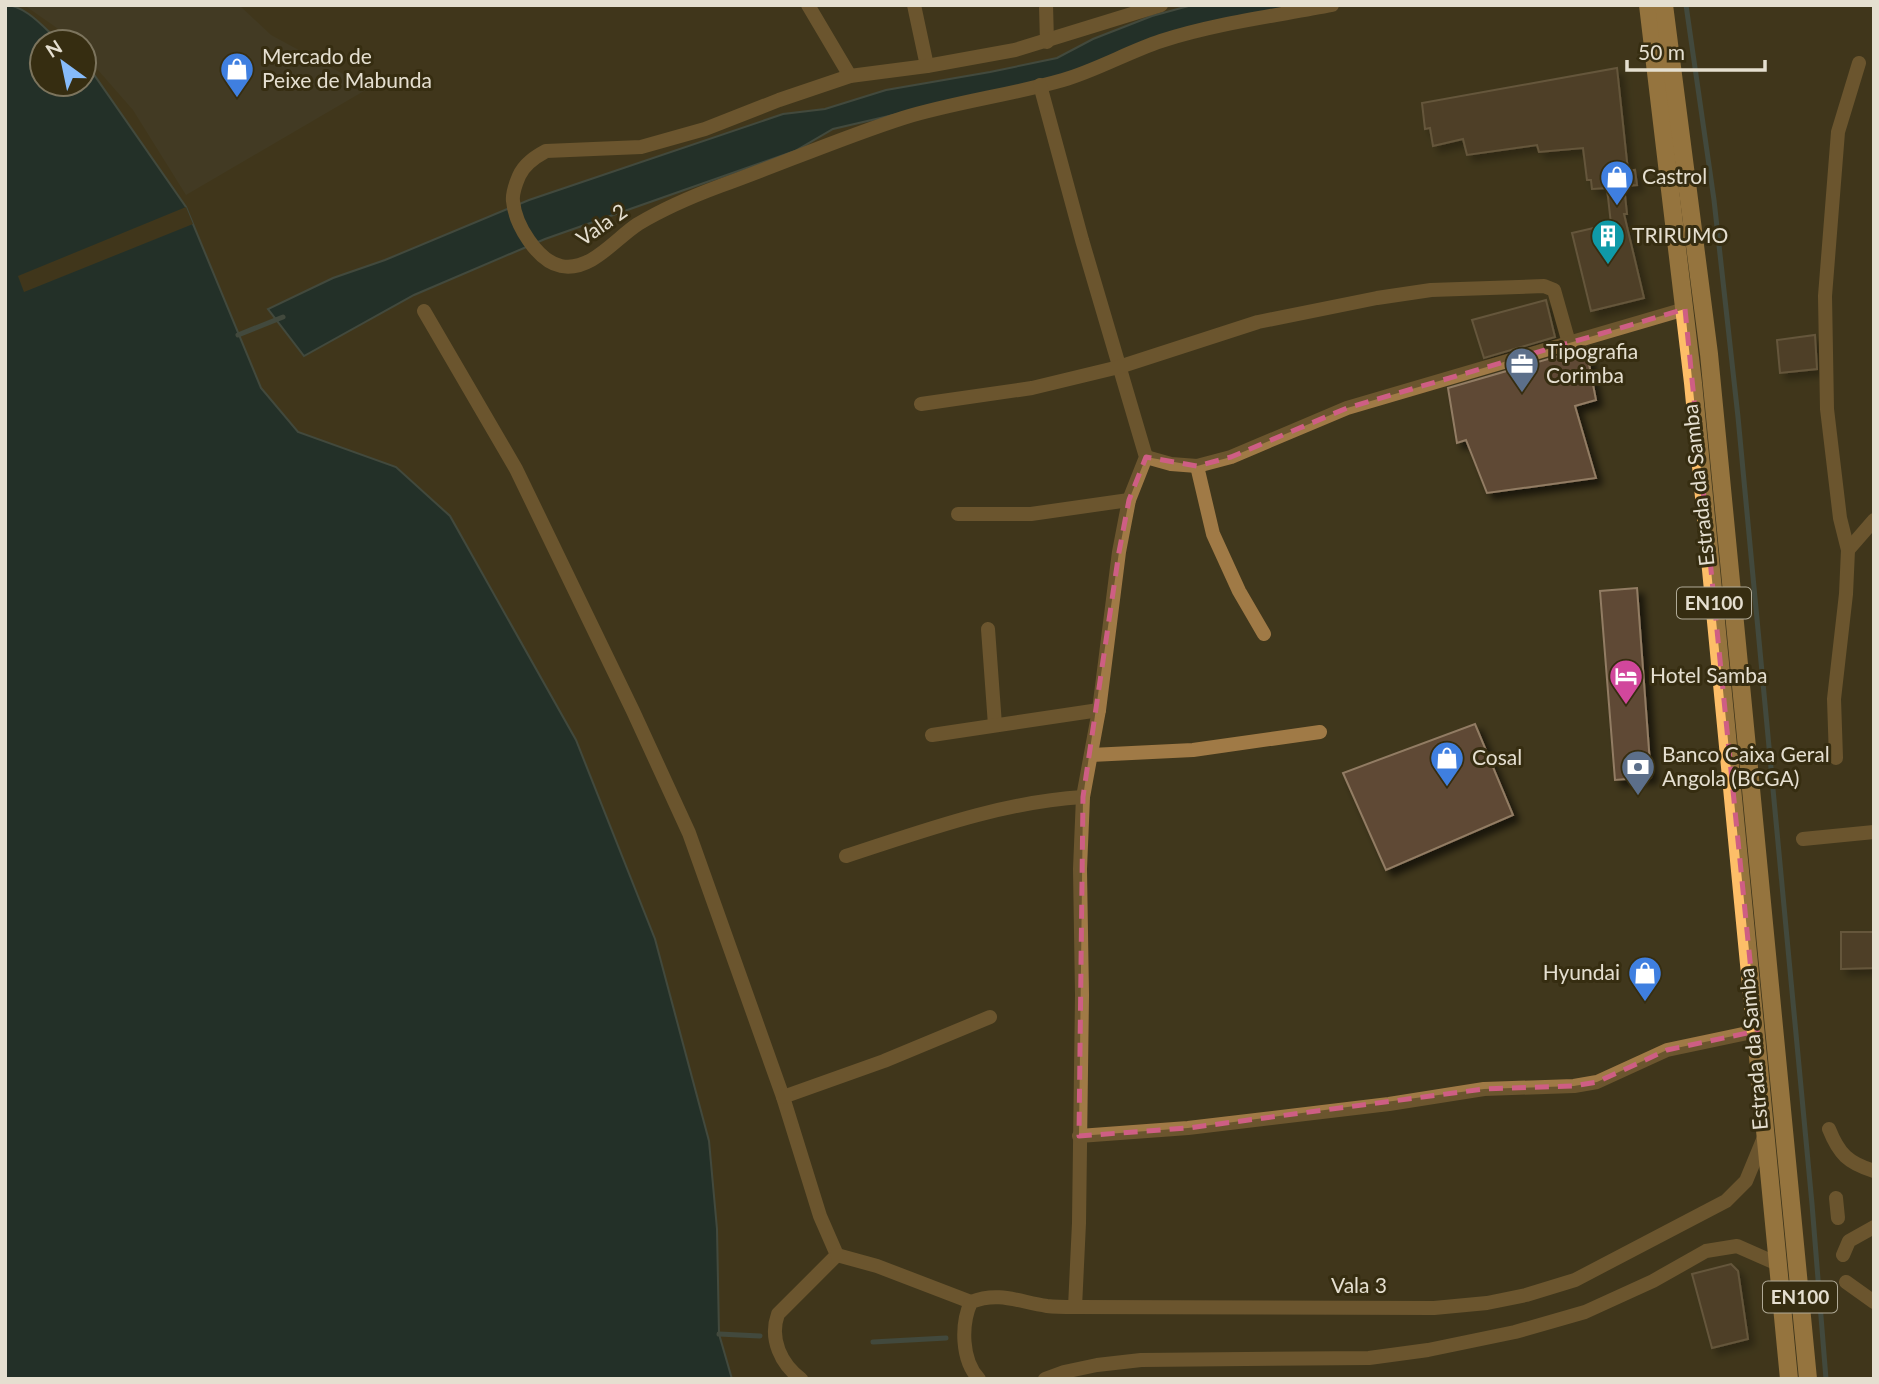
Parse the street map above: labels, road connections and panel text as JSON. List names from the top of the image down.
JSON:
{
  "streets": {
    "main road": ["Estrada da Samba", "EN100"],
    "street": ["Vala 2", "Vala 3"]
  },
  "crossings": [
    ["Estrada da Samba", "Vala 3"]
  ],
  "places": {
    "shop": [
      "Mercado de Peixe de Mabunda",
      "Castrol",
      "Cosal",
      "Hyundai"
    ],
    "building": ["TRIRUMO"],
    "office": ["Tipografia Corimba"],
    "hotel": ["Hotel Samba"],
    "bank": ["Banco Caixa Geral Angola (BCGA)"]
  },
  "scale_bar": "50 m",
  "north": "top left"
}
